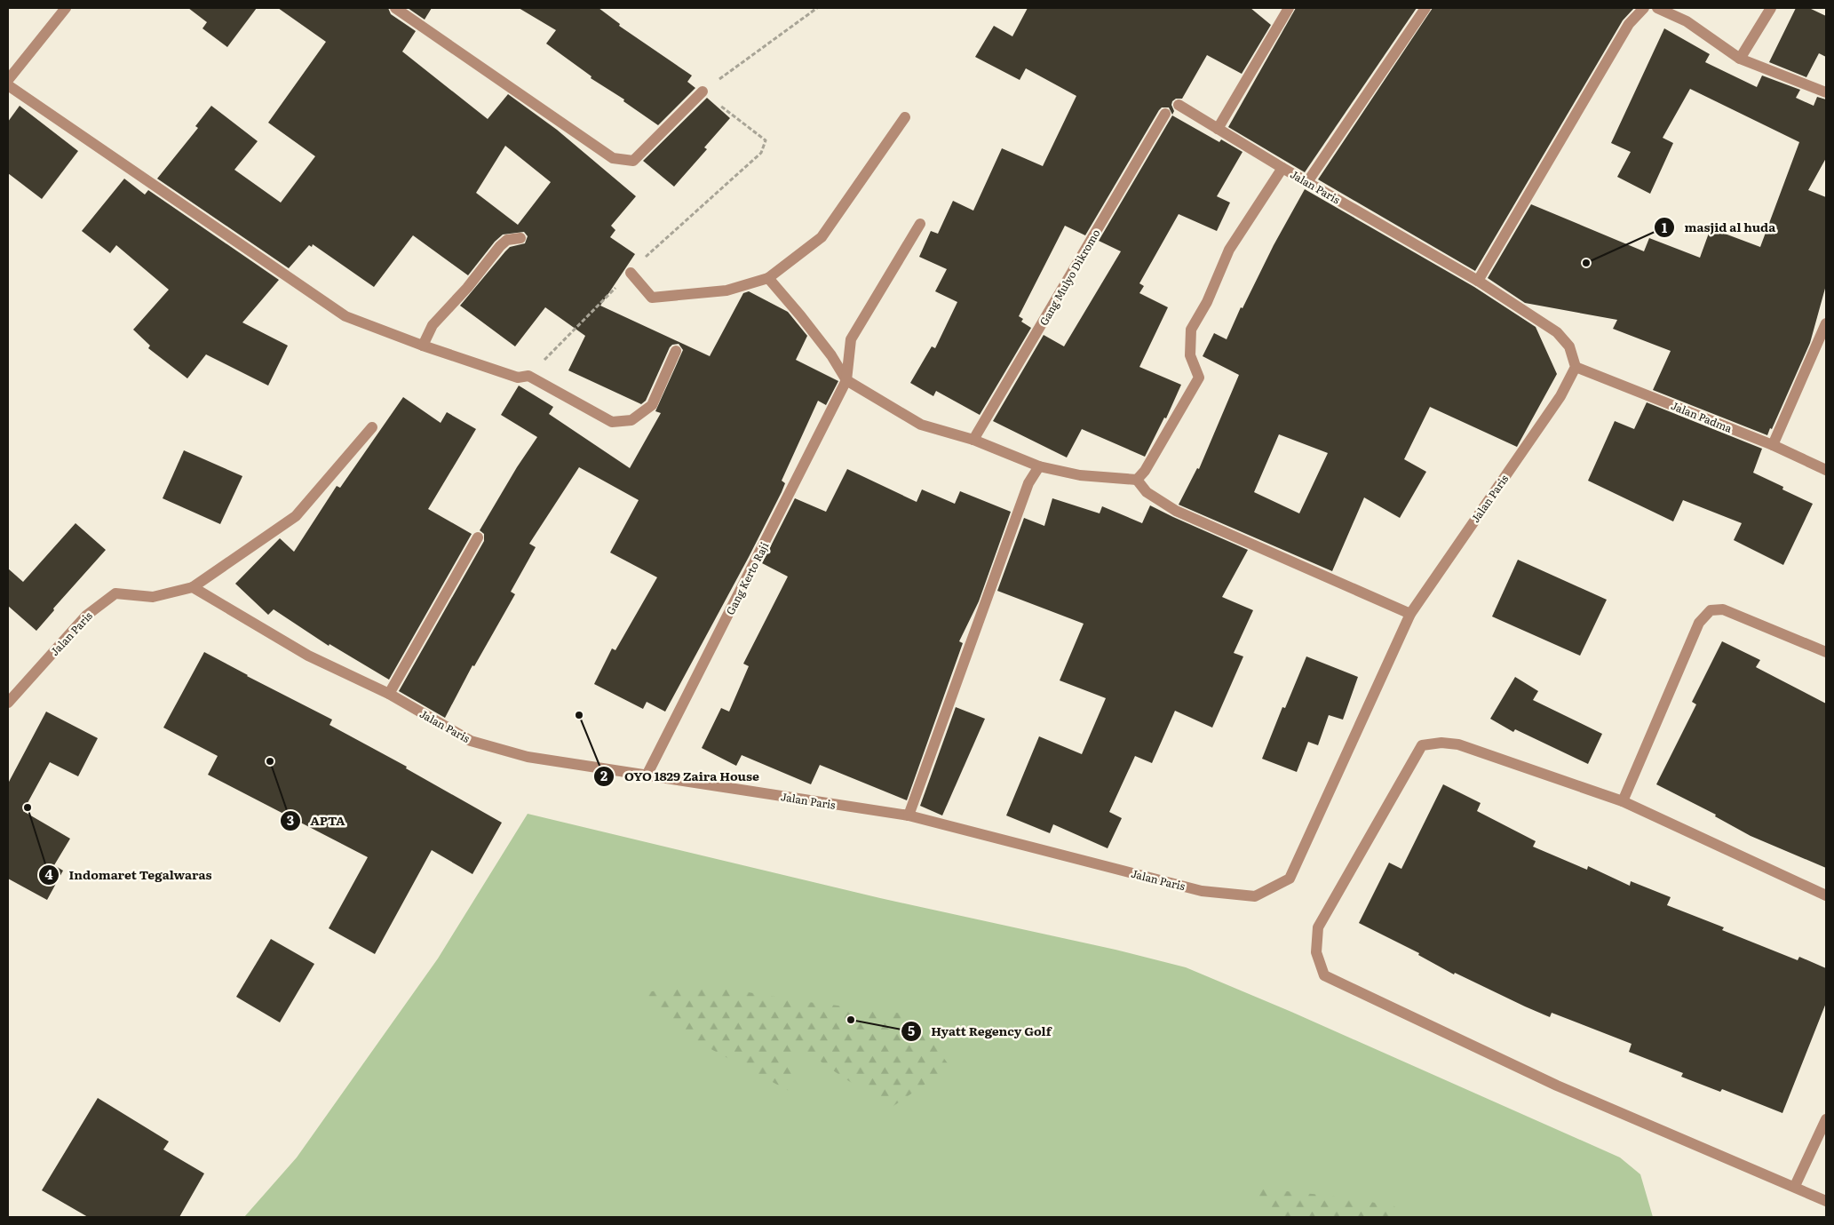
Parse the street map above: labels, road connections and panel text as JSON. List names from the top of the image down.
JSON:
{
  "streets": {
    "street": [
      "Jalan Paris",
      "Gang Mulyo Dikromo",
      "Jalan Padma",
      "Gang Kerto Raji"
    ]
  },
  "crossings": [
    ["Jalan Paris", "Jalan Padma"],
    ["Jalan Paris", "Gang Kerto Raji"]
  ],
  "places": [
    "masjid al huda",
    "OYO 1829 Zaira House",
    "APTA",
    "Indomaret Tegalwaras",
    "Hyatt Regency Golf"
  ]
}
